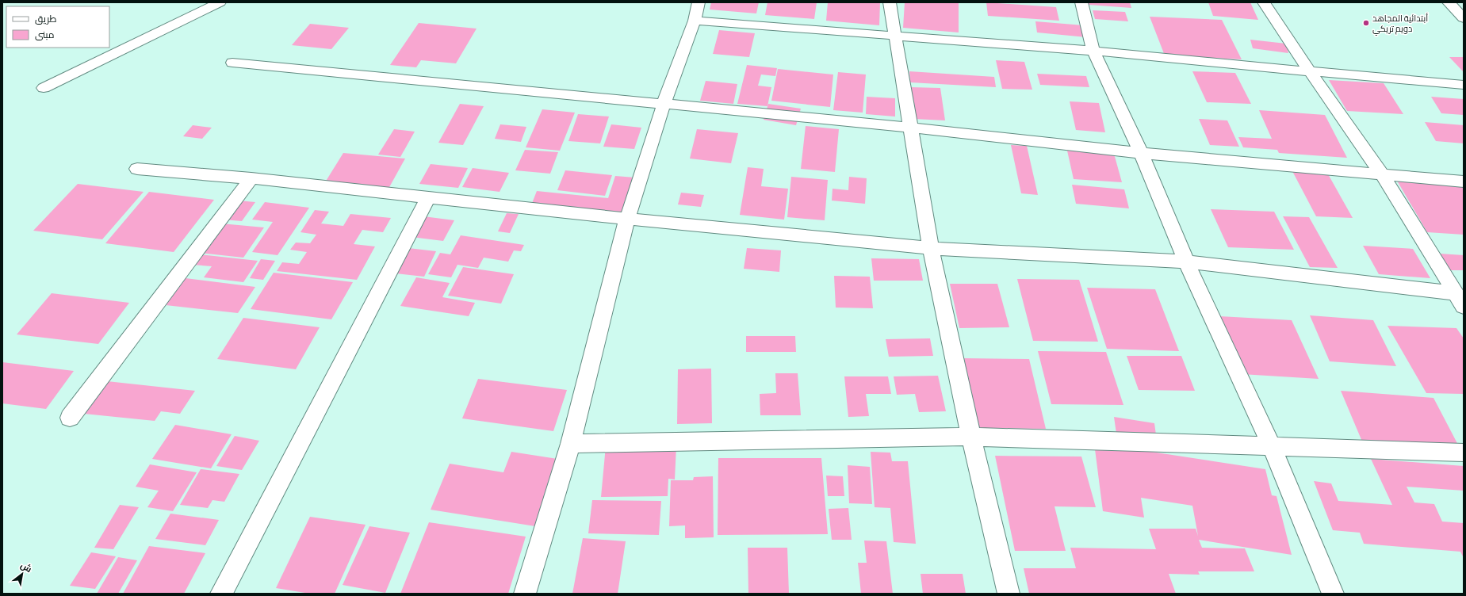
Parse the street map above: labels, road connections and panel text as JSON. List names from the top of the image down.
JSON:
{
  "places": ["أبتدائية المجاهد دويم تريكي"],
  "legend": ["طريق", "مبنى"],
  "north": "top right"
}
